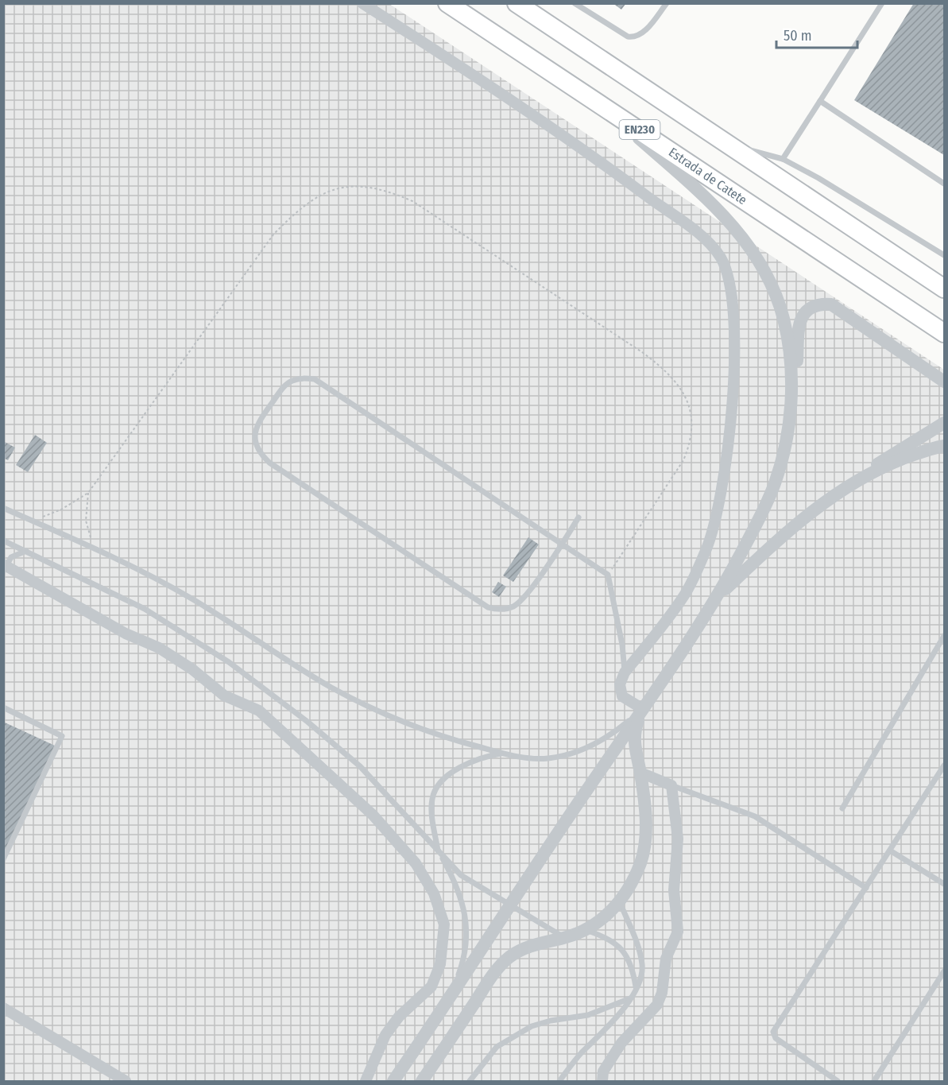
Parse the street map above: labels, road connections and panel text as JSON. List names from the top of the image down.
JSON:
{
  "streets": {
    "highway": ["EN230", "Estrada de Catete"]
  },
  "scale_bar": "50 m"
}
